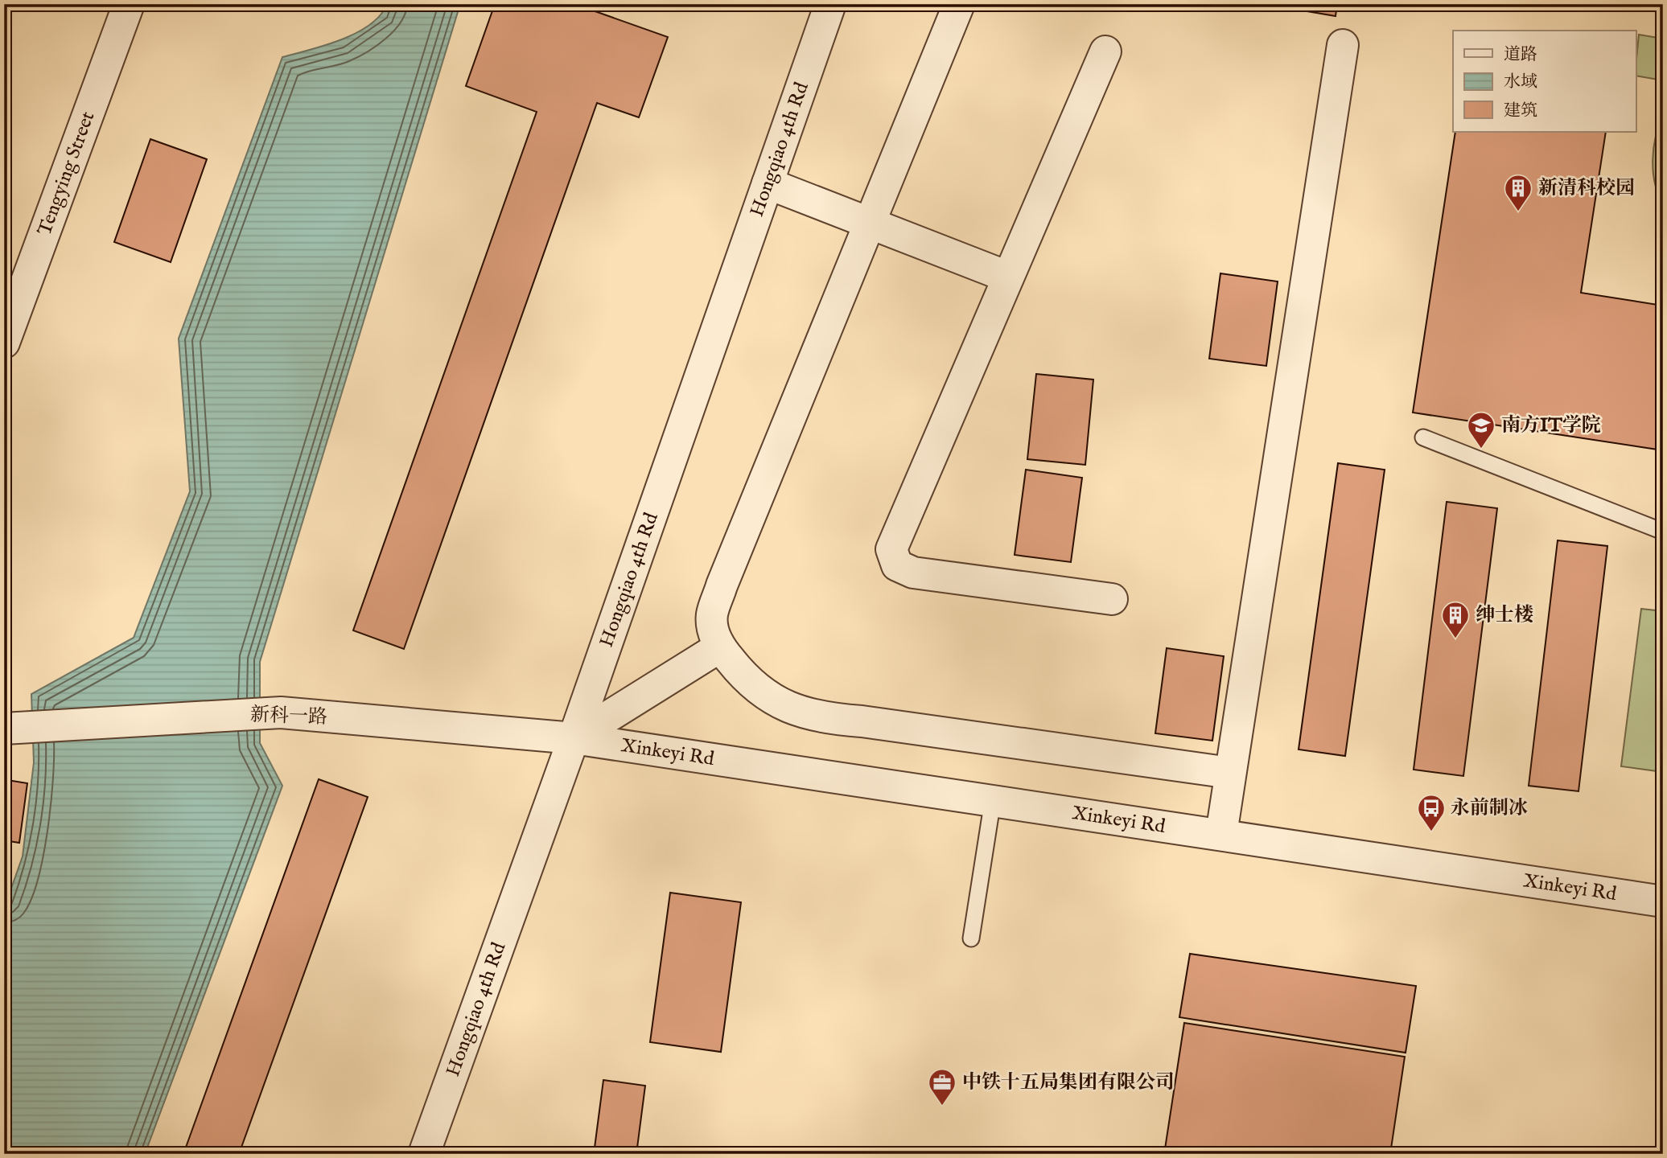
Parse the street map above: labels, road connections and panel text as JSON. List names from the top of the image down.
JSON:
{
  "streets": {
    "street": [
      "Hongqiao 4th Rd",
      "Tengying Street",
      "新科一路",
      "Xinkeyi Rd"
    ]
  },
  "crossings": [
    ["Hongqiao 4th Rd", "新科一路"],
    ["Hongqiao 4th Rd", "Xinkeyi Rd"],
    ["新科一路", "Xinkeyi Rd"]
  ],
  "places": {
    "building": ["新清科校园", "绅士楼"],
    "school or university": ["南方IT学院"],
    "bus stop": ["永前制冰"],
    "office": ["中铁十五局集团有限公司"]
  },
  "legend": ["道路", "水域", "建筑"]
}
